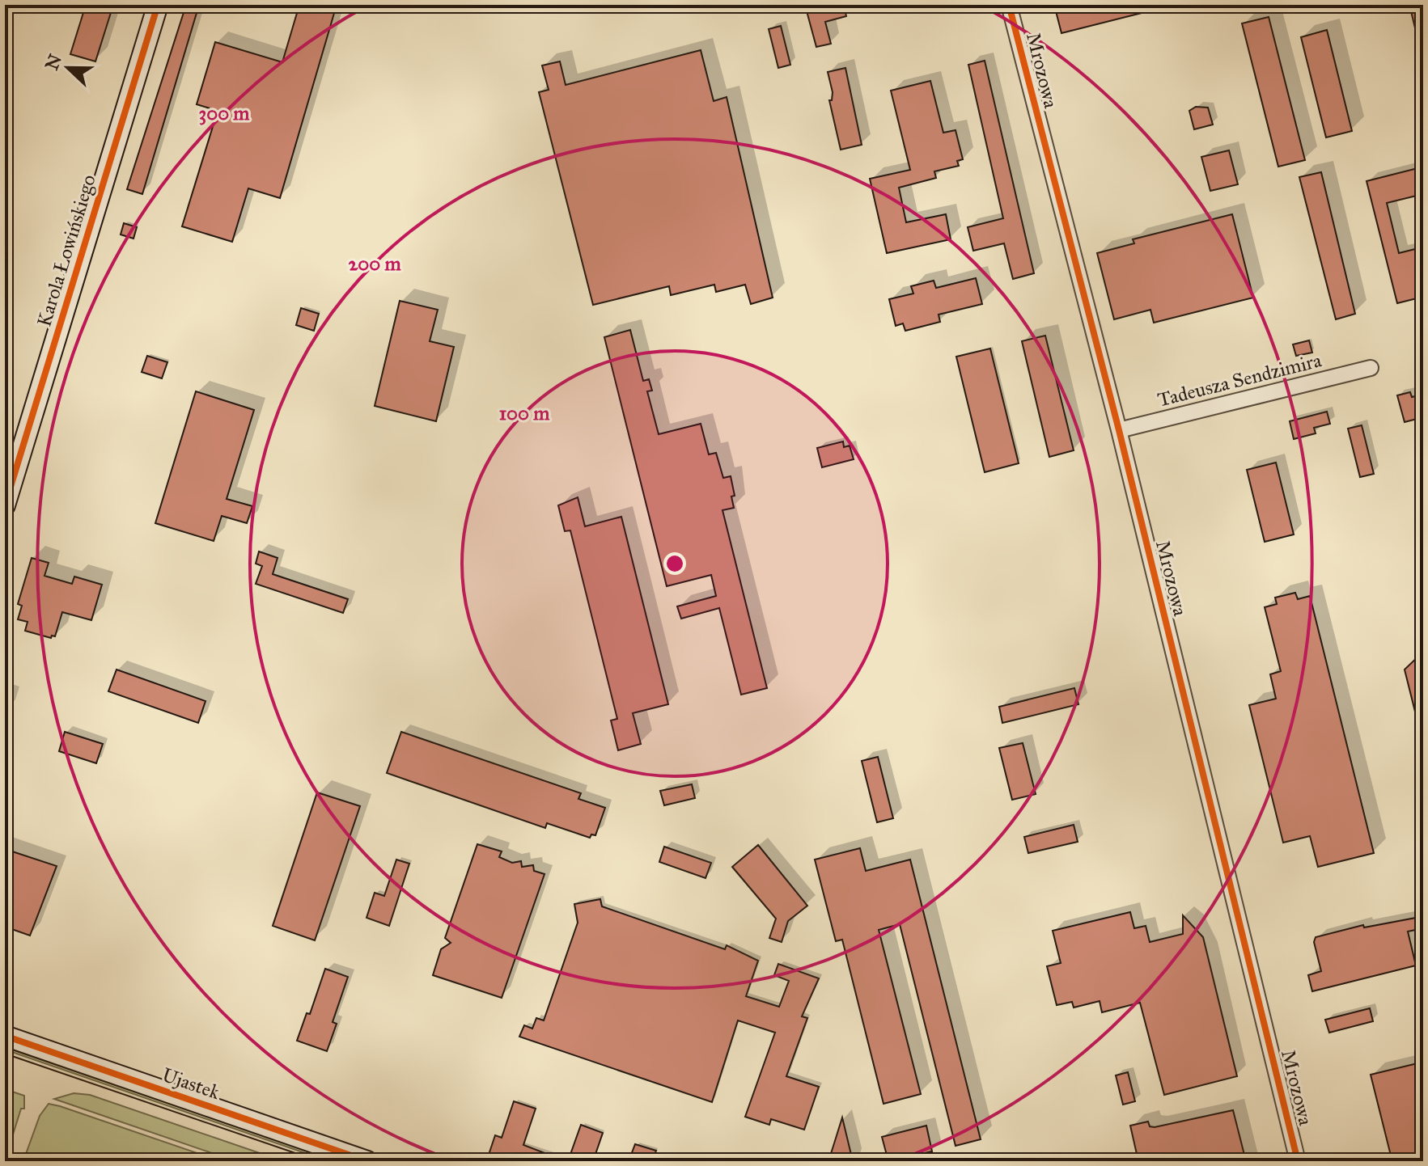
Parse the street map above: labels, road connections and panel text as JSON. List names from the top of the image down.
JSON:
{
  "streets": {
    "street": [
      "Mrozowa",
      "Karola Łowińskiego",
      "Tadeusza Sendzimira",
      "Ujastek"
    ]
  },
  "crossings": [
    ["Mrozowa", "Tadeusza Sendzimira"]
  ],
  "north": "left",
  "rings": ["300 m", "200 m", "100 m"]
}
